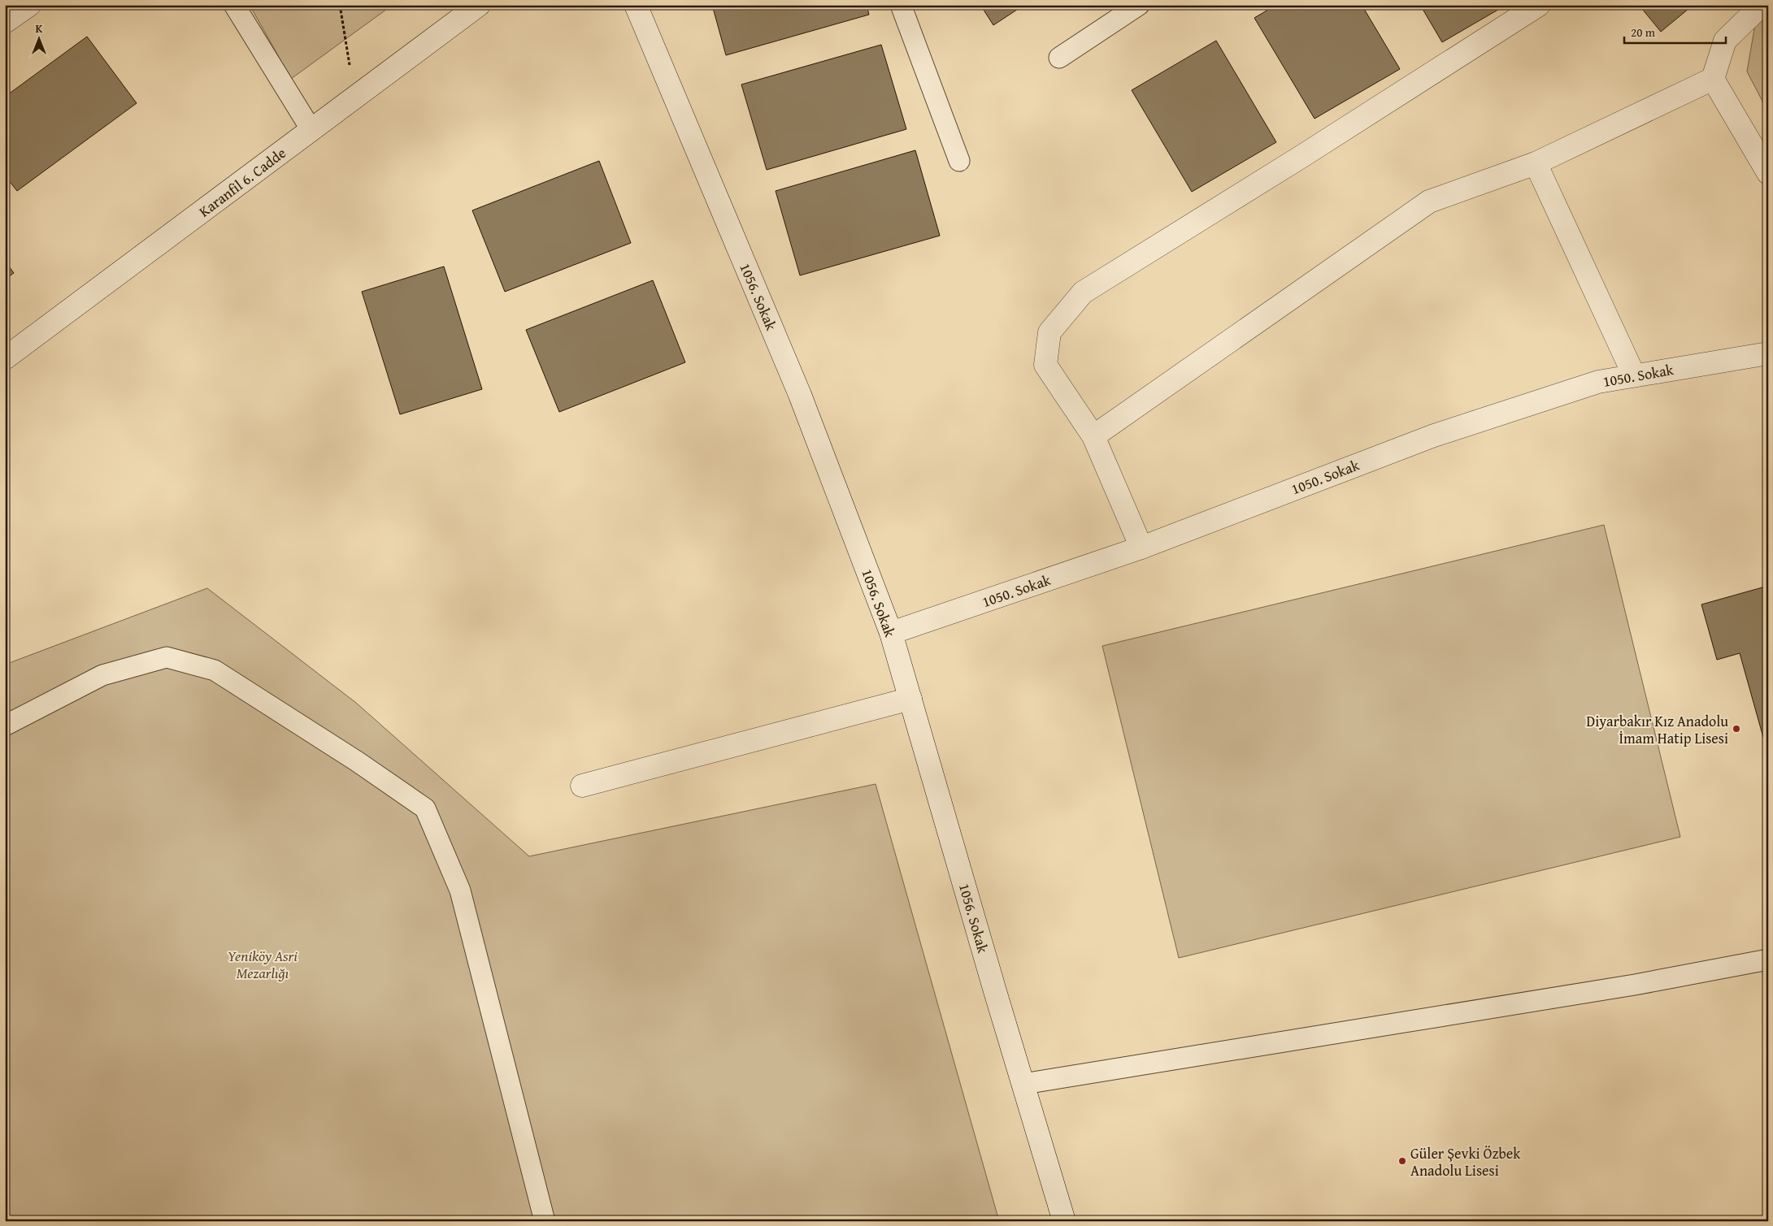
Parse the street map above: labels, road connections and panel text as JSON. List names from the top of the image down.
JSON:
{
  "streets": {
    "street": ["Karanfil 6. Cadde", "1056. Sokak", "1050. Sokak"]
  },
  "crossings": [
    ["1056. Sokak", "1050. Sokak"]
  ],
  "parks": ["Yeniköy Asri Mezarlığı"],
  "places": ["Diyarbakır Kız Anadolu İmam Hatip Lisesi", "Güler Şevki Özbek Anadolu Lisesi"],
  "scale_bar": "20 m",
  "north": "top"
}
